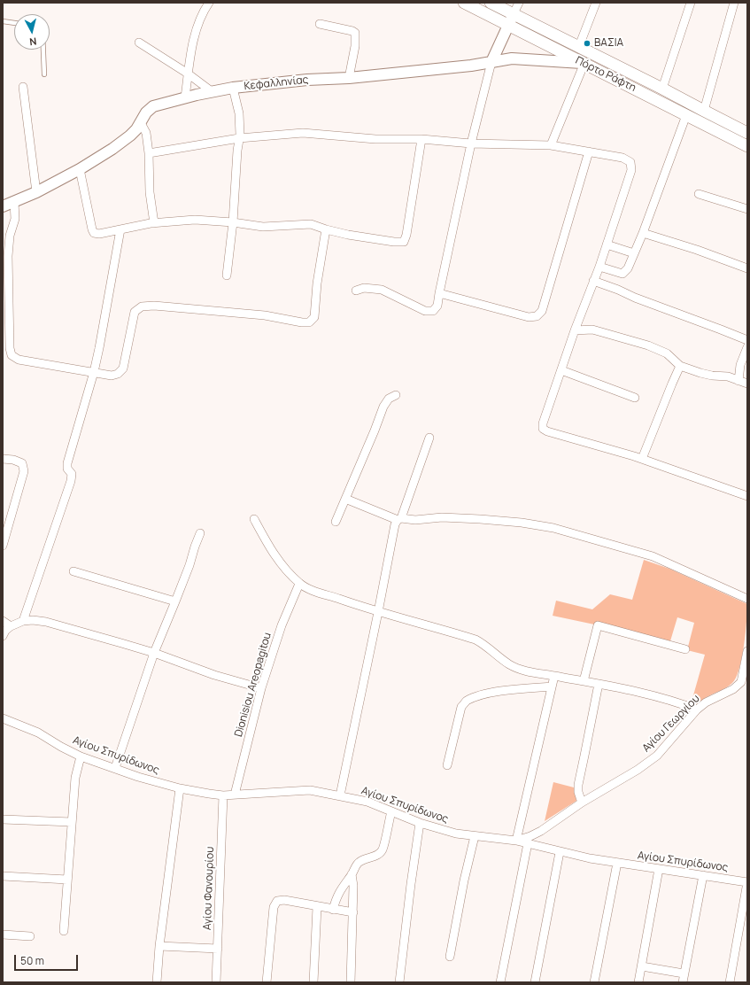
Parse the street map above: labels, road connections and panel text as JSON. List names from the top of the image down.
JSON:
{
  "streets": {
    "main road": ["Πόρτο Ράφτη"],
    "street": [
      "Κεφαλληνίας",
      "Dionisiou Areopagitou",
      "Αγίου Γεωργίου",
      "Αγίου Σπυρίδωνος",
      "Αγίου Φανουρίου"
    ]
  },
  "crossings": [
    ["Πόρτο Ράφτη", "Κεφαλληνίας"],
    ["Dionisiou Areopagitou", "Αγίου Σπυρίδωνος"],
    ["Αγίου Γεωργίου", "Αγίου Σπυρίδωνος"],
    ["Αγίου Σπυρίδωνος", "Αγίου Φανουρίου"]
  ],
  "places": ["ΒΑΣΙΑ"],
  "scale_bar": "50 m",
  "north": "bottom"
}
